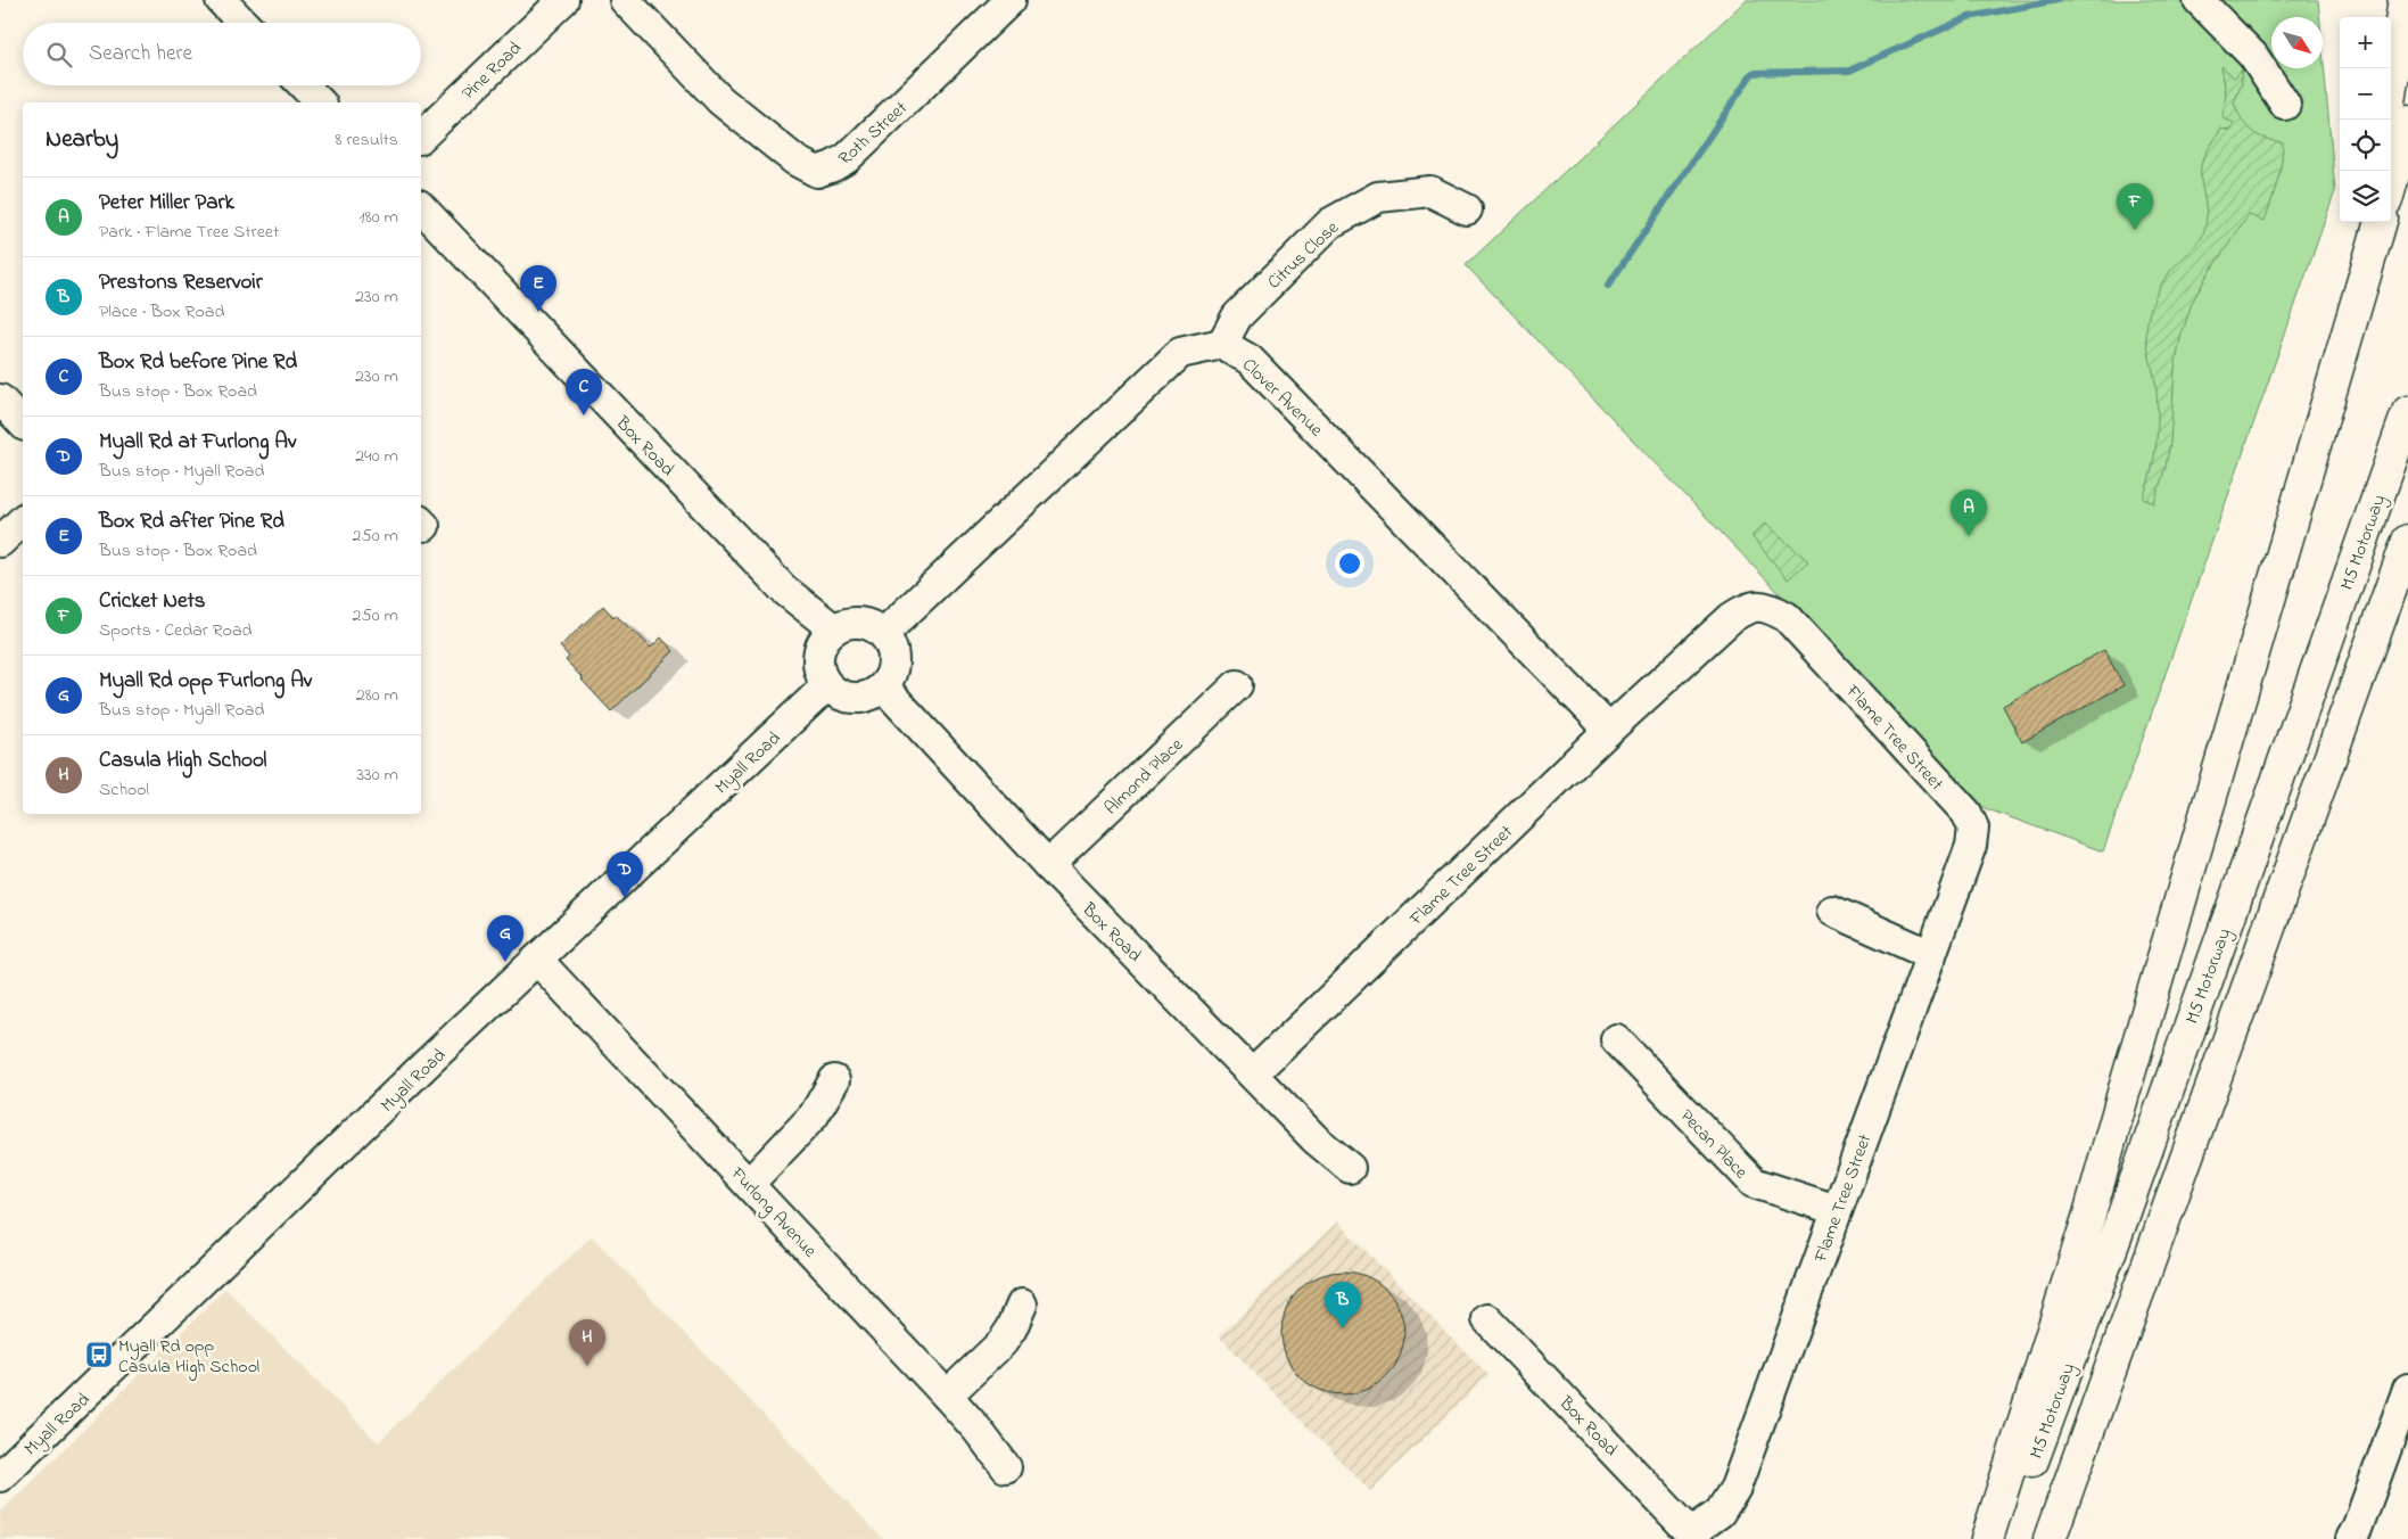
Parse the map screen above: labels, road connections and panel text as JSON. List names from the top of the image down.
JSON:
{
  "streets": {
    "highway": ["M5 Motorway"],
    "street": [
      "Pine Road",
      "Roth Street",
      "Citrus Close",
      "Clover Avenue",
      "Box Road",
      "Flame Tree Street",
      "Myall Road",
      "Almond Place",
      "Pecan Place",
      "Furlong Avenue"
    ]
  },
  "crossings": [
    ["Citrus Close", "Clover Avenue"],
    ["Clover Avenue", "Flame Tree Street"],
    ["Box Road", "Flame Tree Street"],
    ["Box Road", "Myall Road"],
    ["Box Road", "Almond Place"],
    ["Flame Tree Street", "Pecan Place"],
    ["Myall Road", "Furlong Avenue"]
  ],
  "places": {
    "bus stop": ["Myall Rd opp Casula High School"]
  },
  "north": "bottom right",
  "page": {
    "map_buttons": ["+", "−"],
    "search": "Search here",
    "heading": ["Nearby", "8 results"],
    "list": [
      {
        "mark": "A",
        "name": "Peter Miller Park",
        "note": "Park · Flame Tree Street",
        "value": "180 m"
      },
      {
        "mark": "B",
        "name": "Prestons Reservoir",
        "note": "Place · Box Road",
        "value": "230 m"
      },
      {
        "mark": "C",
        "name": "Box Rd before Pine Rd",
        "note": "Bus stop · Box Road",
        "value": "230 m"
      },
      {
        "mark": "D",
        "name": "Myall Rd at Furlong Av",
        "note": "Bus stop · Myall Road",
        "value": "240 m"
      },
      {
        "mark": "E",
        "name": "Box Rd after Pine Rd",
        "note": "Bus stop · Box Road",
        "value": "250 m"
      },
      {
        "mark": "F",
        "name": "Cricket Nets",
        "note": "Sports · Cedar Road",
        "value": "250 m"
      },
      {
        "mark": "G",
        "name": "Myall Rd opp Furlong Av",
        "note": "Bus stop · Myall Road",
        "value": "280 m"
      },
      {
        "mark": "H",
        "name": "Casula High School",
        "note": "School",
        "value": "330 m"
      }
    ],
    "pins": [
      "F",
      "E",
      "C",
      "A",
      "D",
      "G",
      "B",
      "H"
    ]
  }
}
